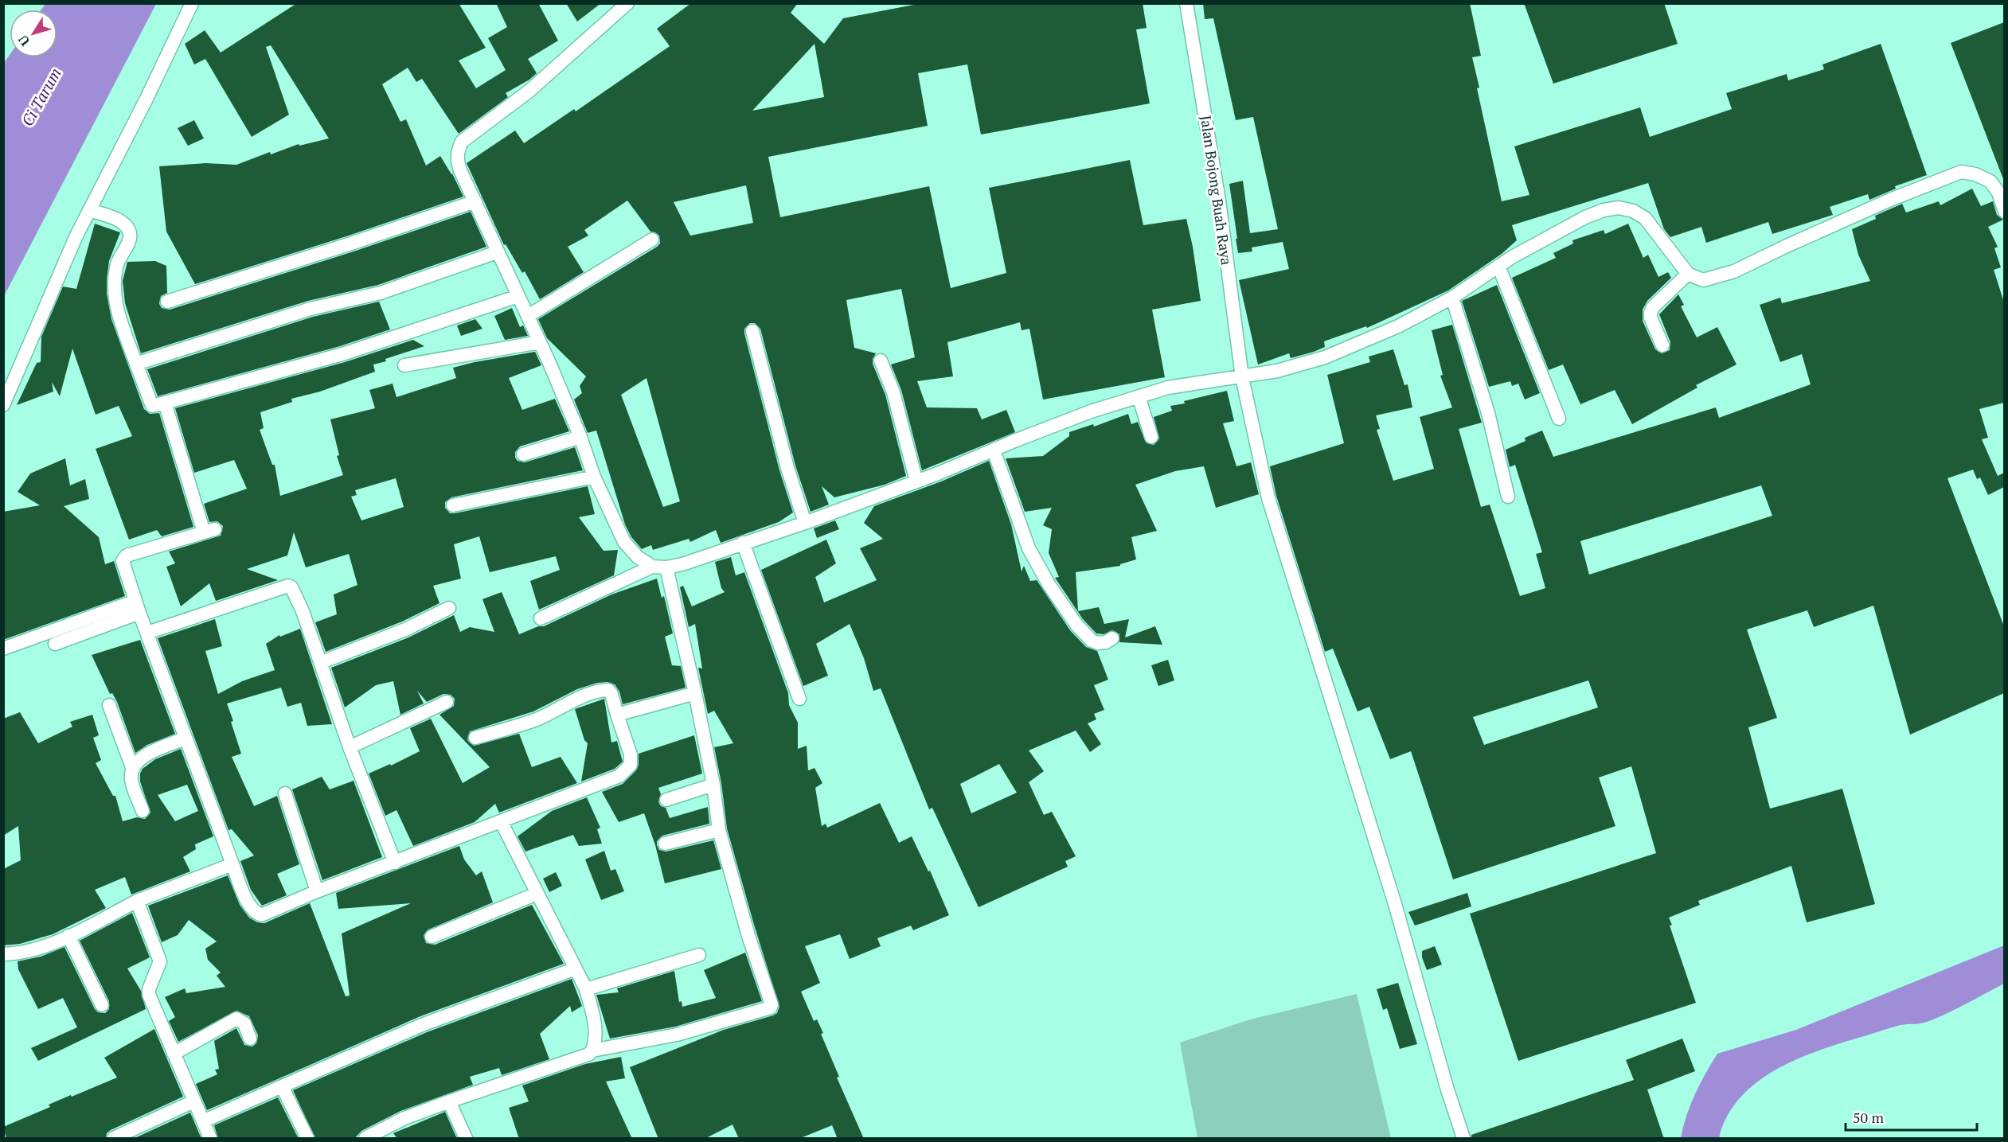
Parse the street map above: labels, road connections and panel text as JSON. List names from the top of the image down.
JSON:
{
  "streets": {
    "street": ["Jalan Bojong Buah Raya"]
  },
  "water": ["Ci Tarum"],
  "scale_bar": "50 m",
  "north": "bottom left"
}
